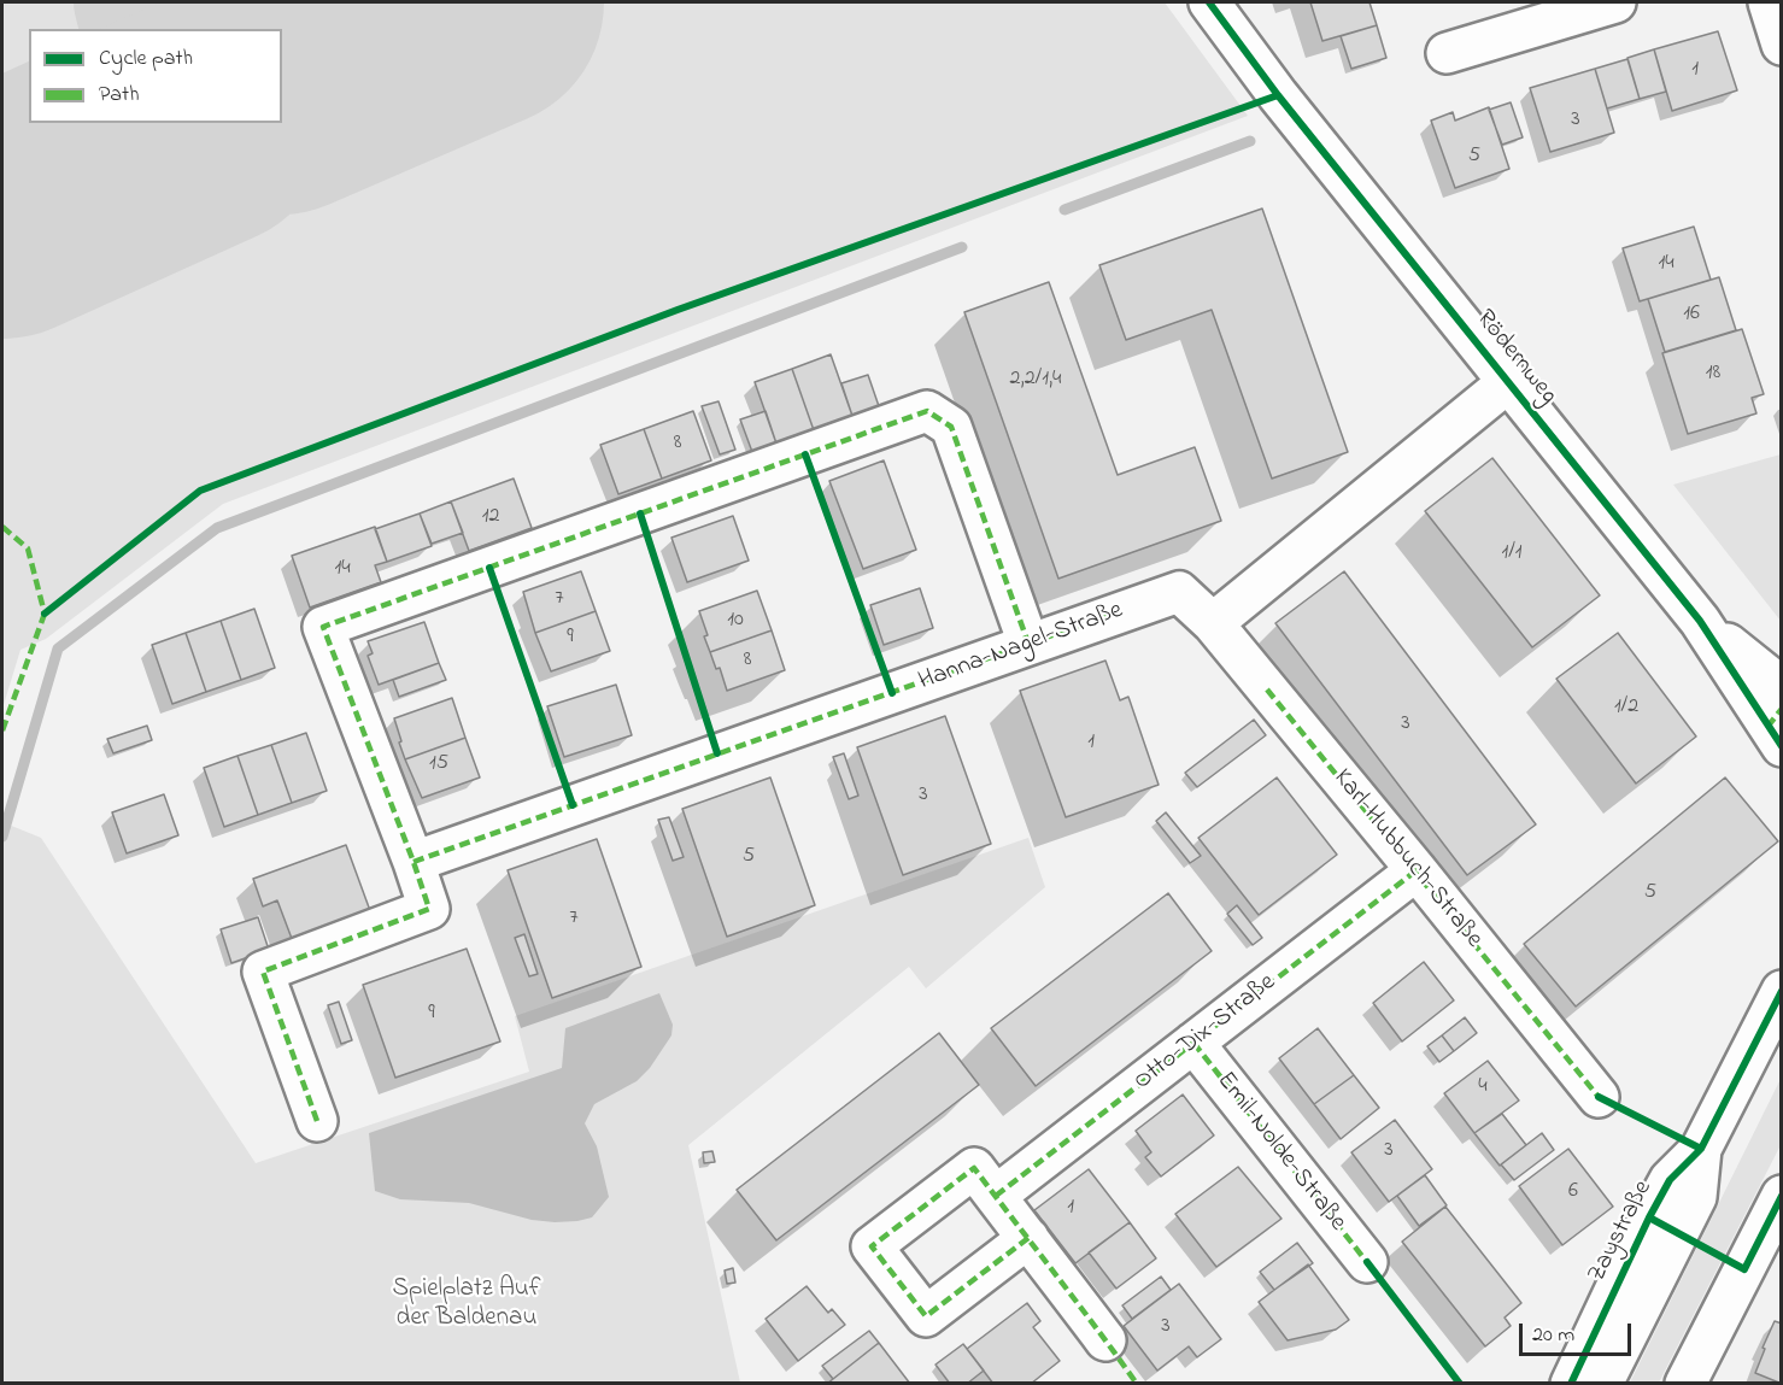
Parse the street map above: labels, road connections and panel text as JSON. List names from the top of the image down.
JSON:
{
  "streets": {
    "street": [
      "Rödernweg",
      "Hanna-Nagel-Straße",
      "Karl-Hubbuch-Straße",
      "Otto-Dix-Straße",
      "Emil-Nolde-Straße",
      "Zaystraße"
    ]
  },
  "crossings": [
    ["Hanna-Nagel-Straße", "Karl-Hubbuch-Straße"],
    ["Karl-Hubbuch-Straße", "Otto-Dix-Straße"],
    ["Otto-Dix-Straße", "Emil-Nolde-Straße"]
  ],
  "parks": ["Spielplatz Auf der Baldenau"],
  "house_numbers": [
    "1",
    "3",
    "5",
    "14",
    "16",
    "18",
    "2,2/1,4",
    "8",
    "12",
    "1/1",
    "14",
    "7",
    "10",
    "9",
    "8",
    "1/2",
    "3",
    "1",
    "15",
    "3",
    "5",
    "5",
    "7",
    "9",
    "4",
    "3",
    "6",
    "1",
    "3"
  ],
  "legend": ["Cycle path", "Path"],
  "scale_bar": "20 m"
}
